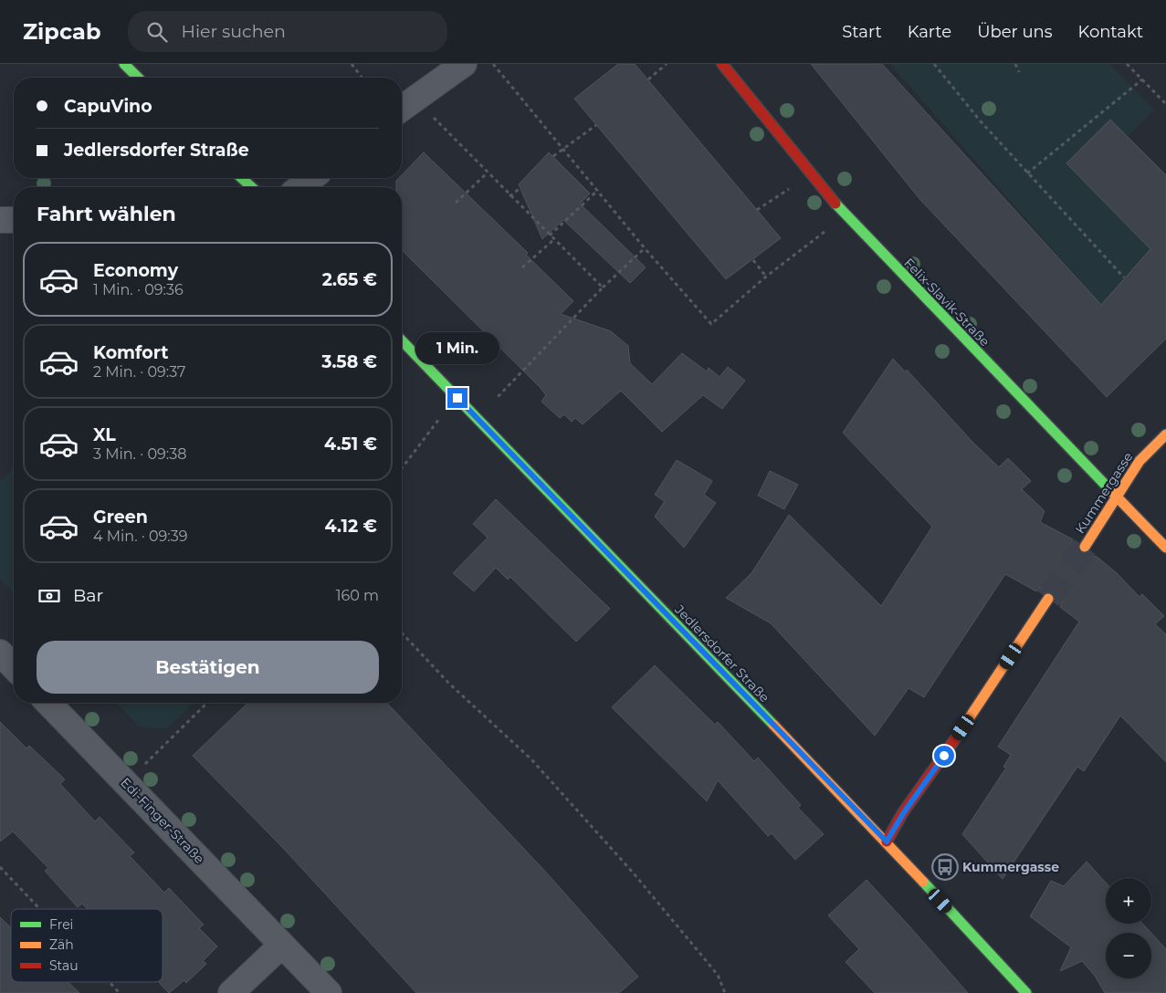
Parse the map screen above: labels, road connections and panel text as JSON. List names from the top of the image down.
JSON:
{
  "streets": {
    "street": [
      "Felix-Slavik-Straße",
      "Kummergasse",
      "Jedlersdorfer Straße",
      "Edi-Finger-Straße"
    ]
  },
  "crossings": [
    ["Felix-Slavik-Straße", "Kummergasse"]
  ],
  "places": {
    "bus stop": ["Kummergasse"]
  },
  "legend": ["Frei", "Zäh", "Stau"],
  "page": {
    "header": "Zipcab",
    "search": "Hier suchen",
    "nav": [
      "Start",
      "Karte",
      "Über uns",
      "Kontakt"
    ],
    "banner": ["CapuVino", "Jedlersdorfer Straße"],
    "heading": "Fahrt wählen",
    "list": [
      {
        "name": "Economy",
        "note": "1 Min. · 09:36",
        "value": "2.65 €"
      },
      {
        "name": "Komfort",
        "note": "2 Min. · 09:37",
        "value": "3.58 €"
      },
      {
        "name": "XL",
        "note": "3 Min. · 09:38",
        "value": "4.51 €"
      },
      {
        "name": "Green",
        "note": "4 Min. · 09:39",
        "value": "4.12 €"
      }
    ],
    "bubble": "1 Min.",
    "pay": ["Bar", "160 m"],
    "buttons": "Bestätigen",
    "map_buttons": ["+", "−"]
  }
}
